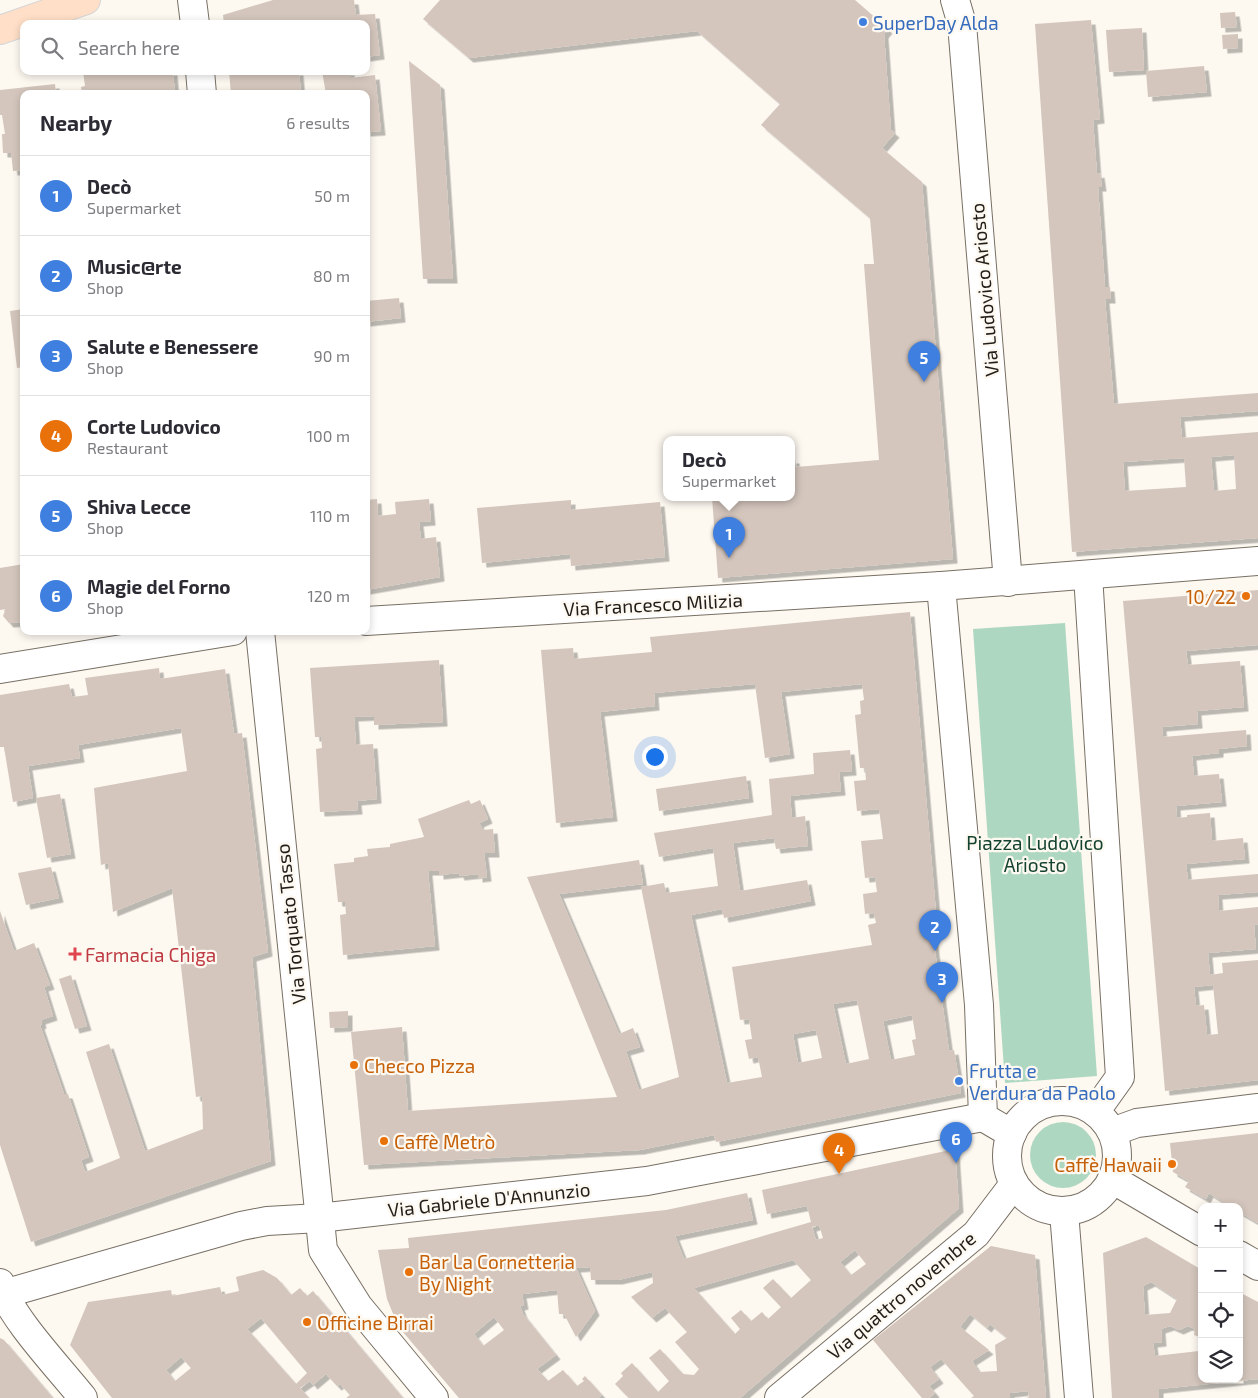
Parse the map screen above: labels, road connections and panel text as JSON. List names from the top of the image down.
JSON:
{
  "streets": {
    "street": [
      "Via Ludovico Ariosto",
      "Via Francesco Milizia",
      "Via Torquato Tasso",
      "Via Gabriele D'Annunzio",
      "Via quattro novembre"
    ]
  },
  "crossings": [
    ["Via Torquato Tasso", "Via Gabriele D'Annunzio"]
  ],
  "parks": ["Piazza Ludovico Ariosto"],
  "places": {
    "other": [
      "SuperDay Alda",
      "10/22",
      "Checco Pizza",
      "Frutta e Verdura da Paolo",
      "Caffè Metrò",
      "Caffè Hawaii",
      "Bar La Cornetteria By Night",
      "Officine Birrai"
    ],
    "health": ["Farmacia Chiga"]
  },
  "page": {
    "search": "Search here",
    "heading": ["Nearby", "6 results"],
    "list": [
      {
        "mark": "1",
        "name": "Decò",
        "note": "Supermarket",
        "value": "50 m"
      },
      {
        "mark": "2",
        "name": "Music@rte",
        "note": "Shop",
        "value": "80 m"
      },
      {
        "mark": "3",
        "name": "Salute e Benessere",
        "note": "Shop",
        "value": "90 m"
      },
      {
        "mark": "4",
        "name": "Corte Ludovico",
        "note": "Restaurant",
        "value": "100 m"
      },
      {
        "mark": "5",
        "name": "Shiva Lecce",
        "note": "Shop",
        "value": "110 m"
      },
      {
        "mark": "6",
        "name": "Magie del Forno",
        "note": "Shop",
        "value": "120 m"
      }
    ],
    "pins": [
      "5",
      "1",
      "2",
      "3",
      "6",
      "4"
    ],
    "popup": ["Decò", "Supermarket"],
    "map_buttons": ["+", "−"]
  }
}
